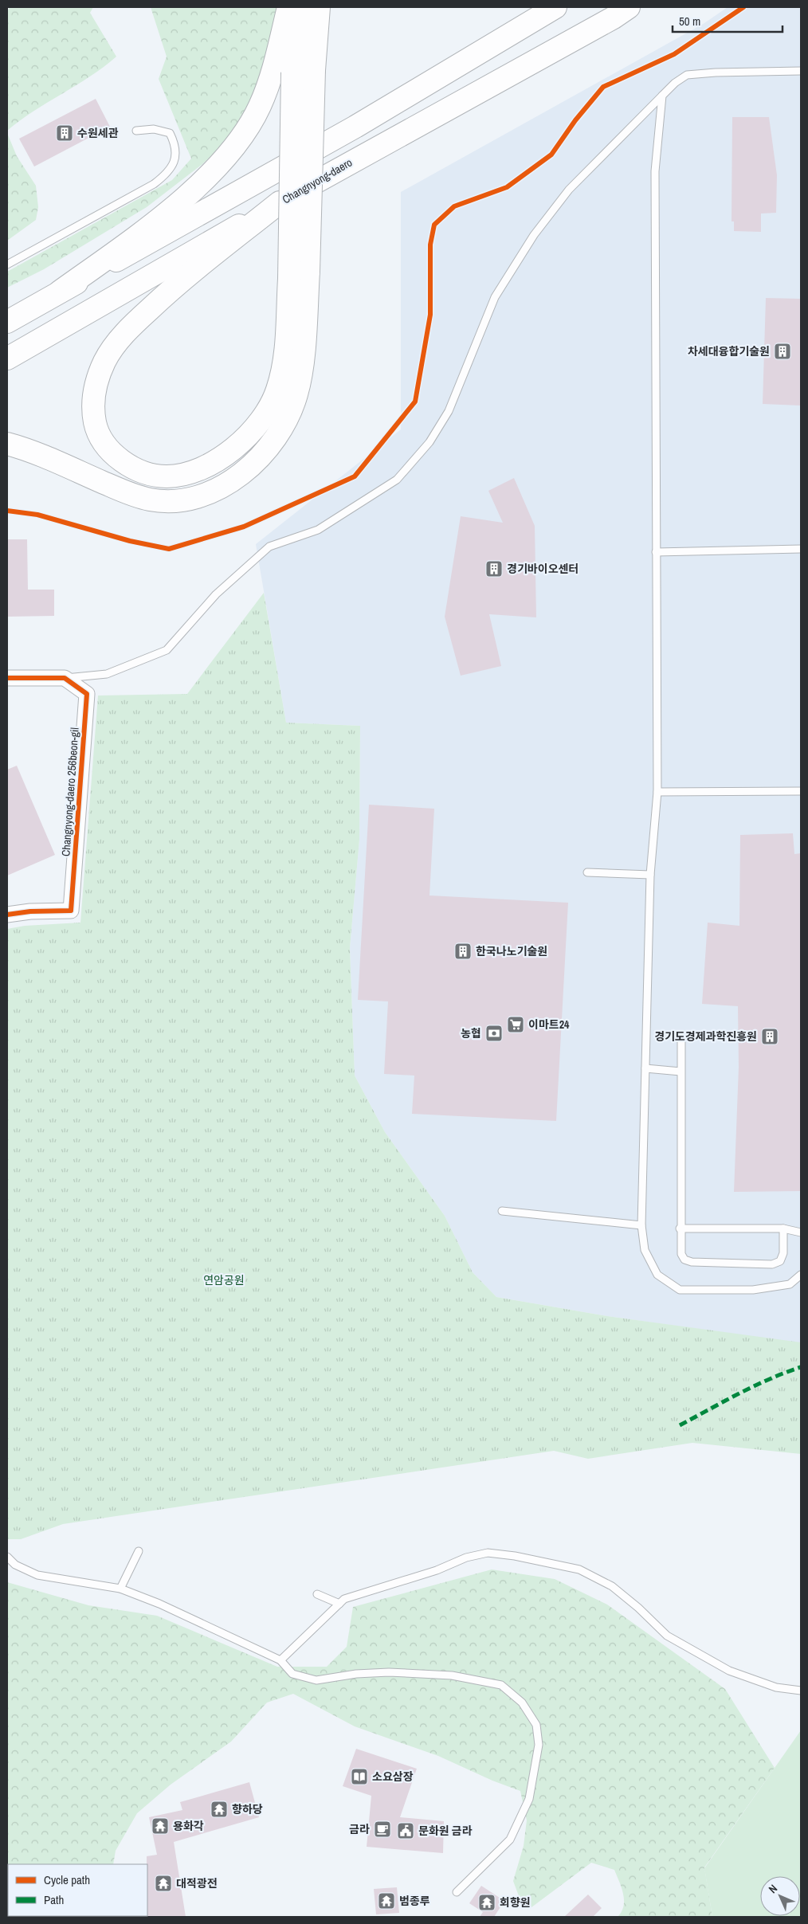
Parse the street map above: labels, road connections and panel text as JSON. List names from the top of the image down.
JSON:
{
  "streets": {
    "main road": ["Changnyong-daero"],
    "street": ["Changnyong-daero 256beon-gil"]
  },
  "parks": ["연암공원"],
  "places": {
    "building": [
      "수원세관",
      "차세대융합기술원",
      "경기바이오센터",
      "한국나노기술원",
      "경기도경제과학진흥원"
    ],
    "supermarket": ["이마트24"],
    "bank": ["농협"],
    "library": ["소요삼장"],
    "temple": [
      "향하당",
      "용화각",
      "대적광전",
      "범종루",
      "회향원"
    ],
    "cafe": ["금라"],
    "public building": ["문화원 금라"]
  },
  "legend": ["Cycle path", "Path"],
  "scale_bar": "50 m",
  "north": "top left"
}
